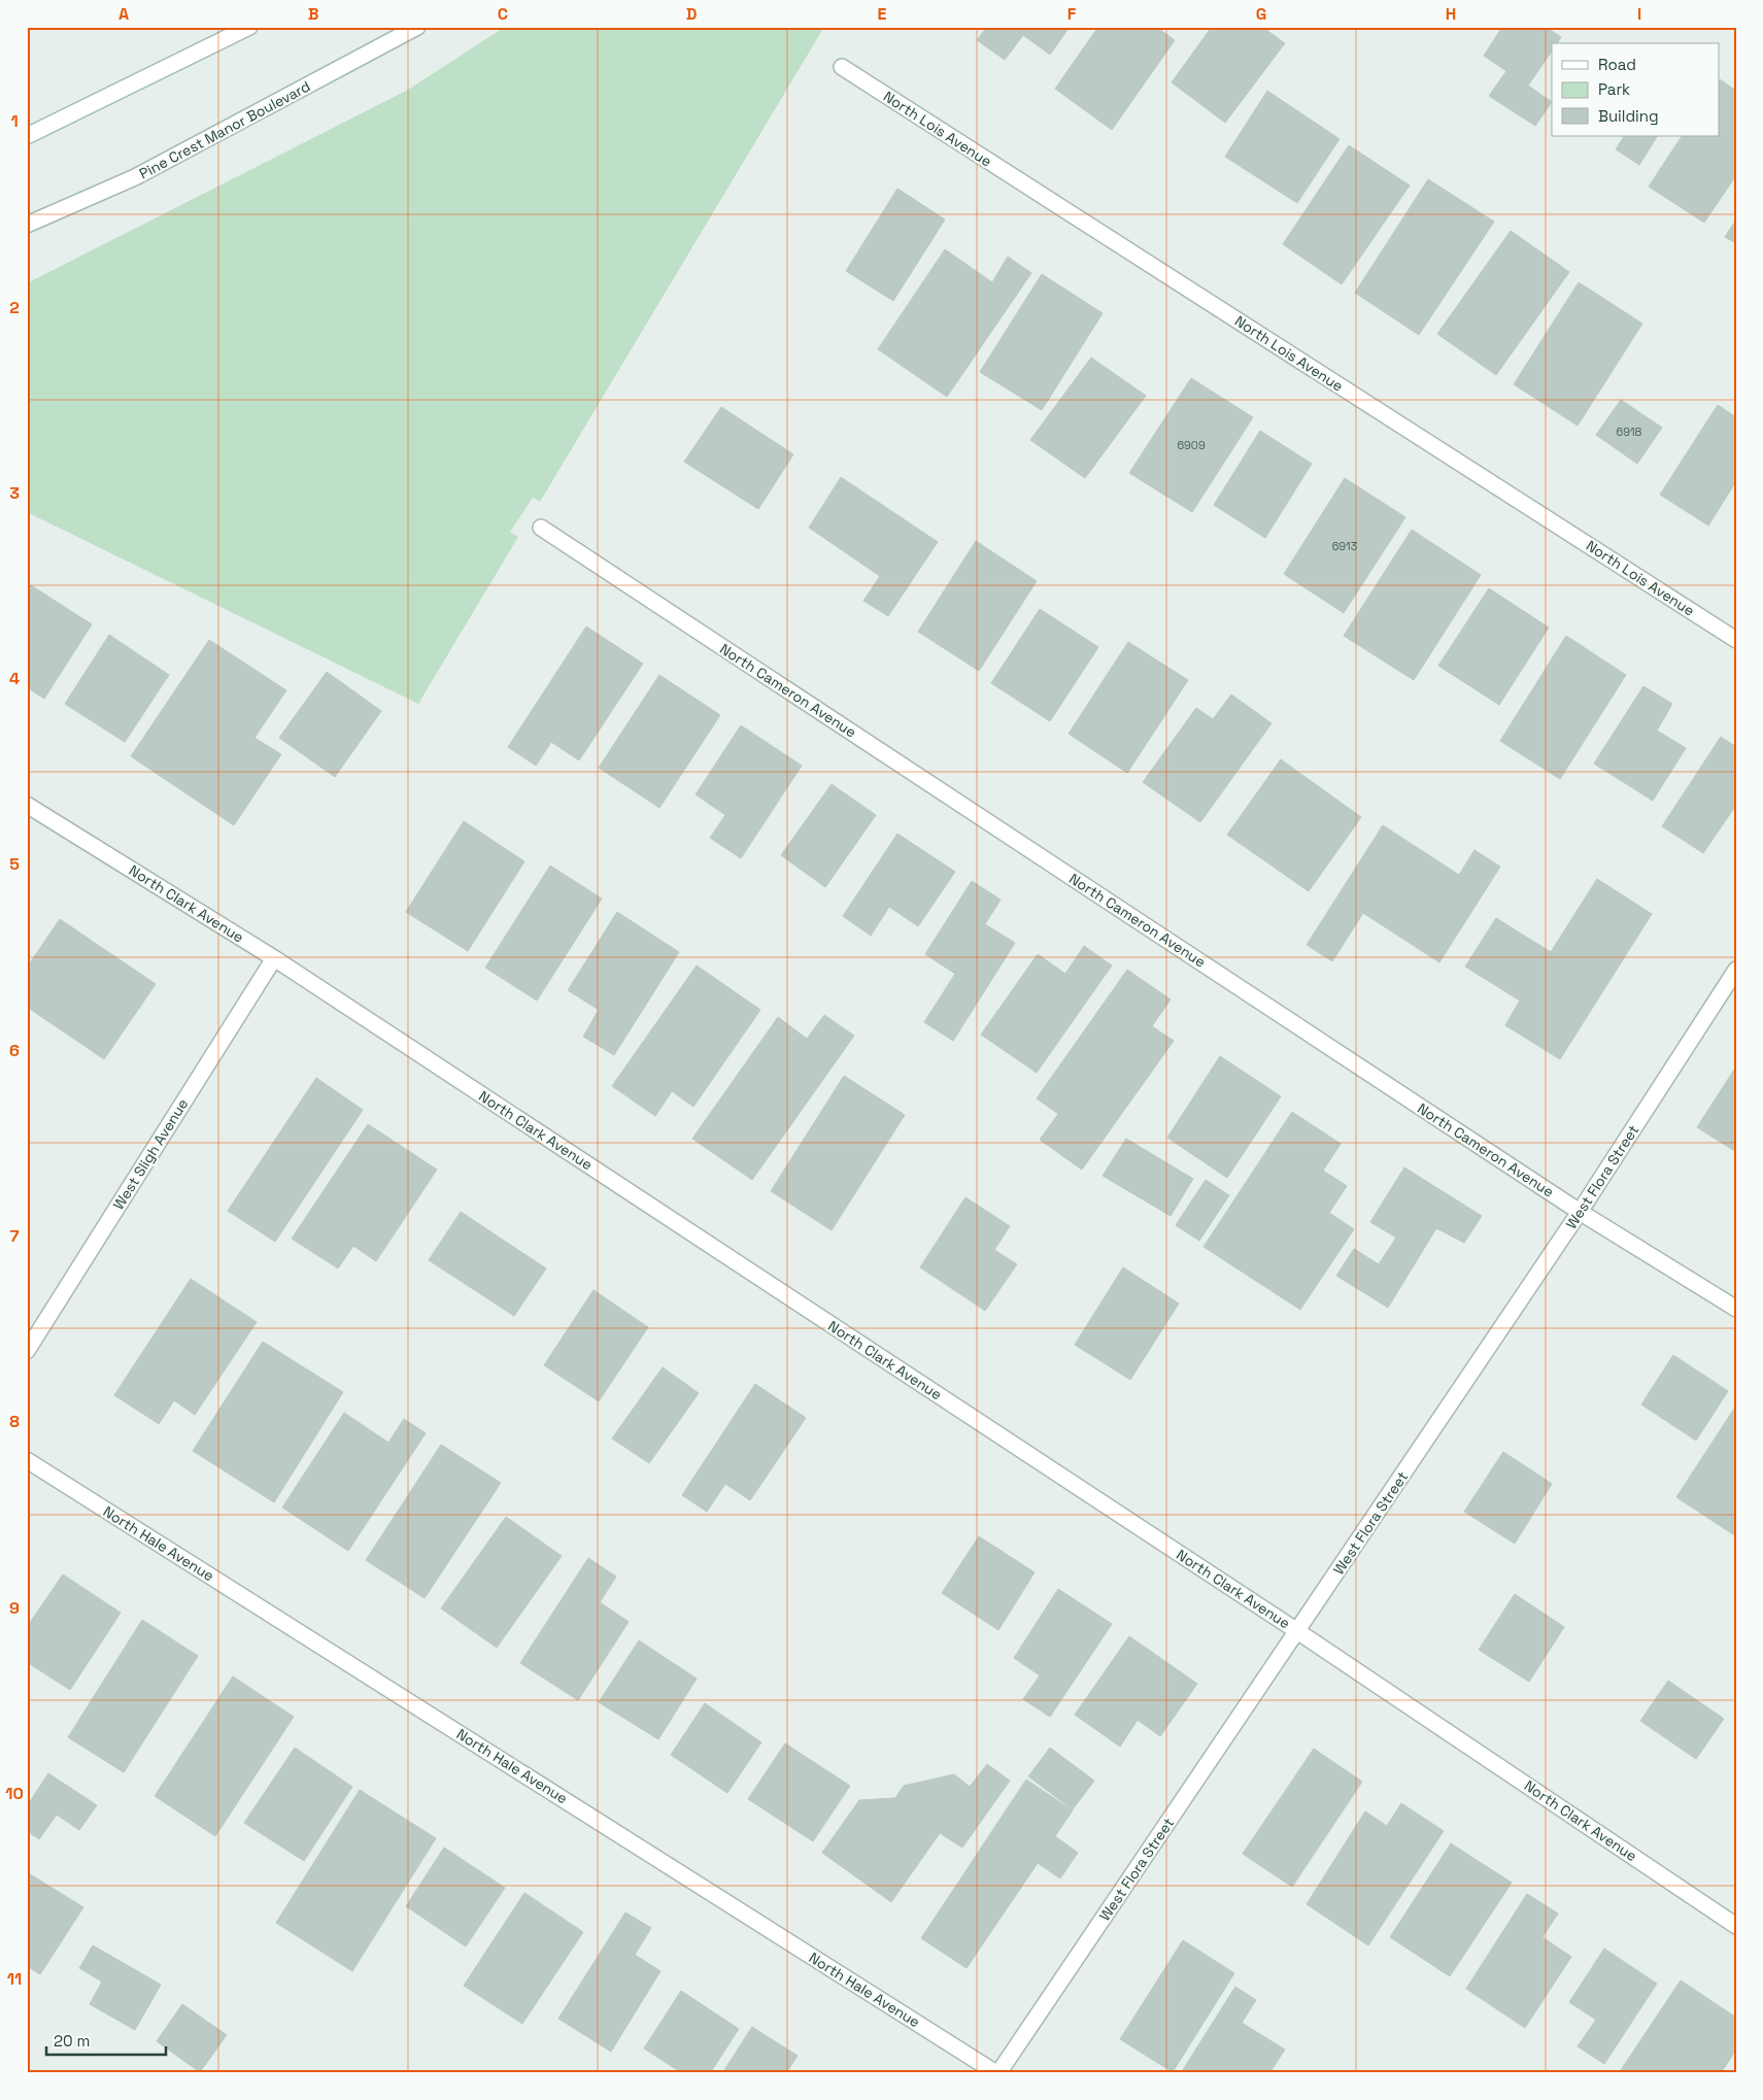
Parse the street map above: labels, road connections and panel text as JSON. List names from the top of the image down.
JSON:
{
  "streets": {
    "street": [
      "North Lois Avenue",
      "Pine Crest Manor Boulevard",
      "North Cameron Avenue",
      "North Clark Avenue",
      "West Sligh Avenue",
      "West Flora Street",
      "North Hale Avenue"
    ]
  },
  "crossings": [
    ["North Cameron Avenue", "West Flora Street"],
    ["North Clark Avenue", "West Sligh Avenue"],
    ["North Clark Avenue", "West Flora Street"],
    ["West Flora Street", "North Hale Avenue"]
  ],
  "house_numbers": ["6918", "6909", "6913"],
  "legend": ["Road", "Park", "Building"],
  "scale_bar": "20 m",
  "grid": {
    "columns": [
      "A",
      "B",
      "C",
      "D",
      "E",
      "F",
      "G",
      "H",
      "I"
    ],
    "rows": [
      "1",
      "2",
      "3",
      "4",
      "5",
      "6",
      "7",
      "8",
      "9",
      "10",
      "11"
    ]
  }
}
